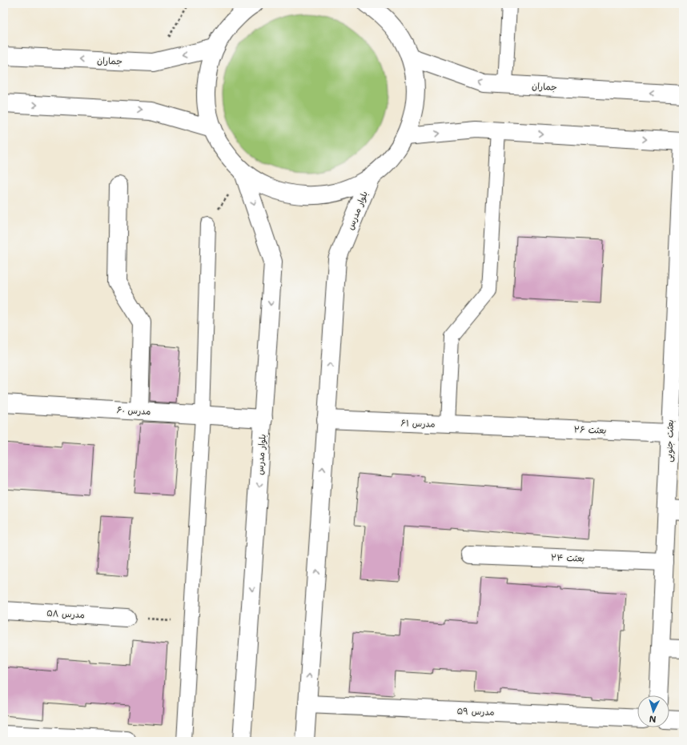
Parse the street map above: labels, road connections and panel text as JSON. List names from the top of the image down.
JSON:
{
  "streets": {
    "street": [
      "جماران",
      "بلوار مدرس",
      "مدرس ۶۰",
      "مدرس ۶۱",
      "بعثت ۲۶",
      "بعثت جنوبی",
      "بعثت ۲۴",
      "مدرس ۵۸",
      "مدرس ۵۹"
    ]
  },
  "crossings": [
    ["بلوار مدرس", "مدرس ۶۰"],
    ["بلوار مدرس", "مدرس ۶۱"],
    ["بلوار مدرس", "مدرس ۵۹"],
    ["مدرس ۶۱", "بعثت ۲۶"],
    ["بعثت ۲۶", "بعثت جنوبی"],
    ["بعثت جنوبی", "بعثت ۲۴"]
  ],
  "north": "bottom"
}
